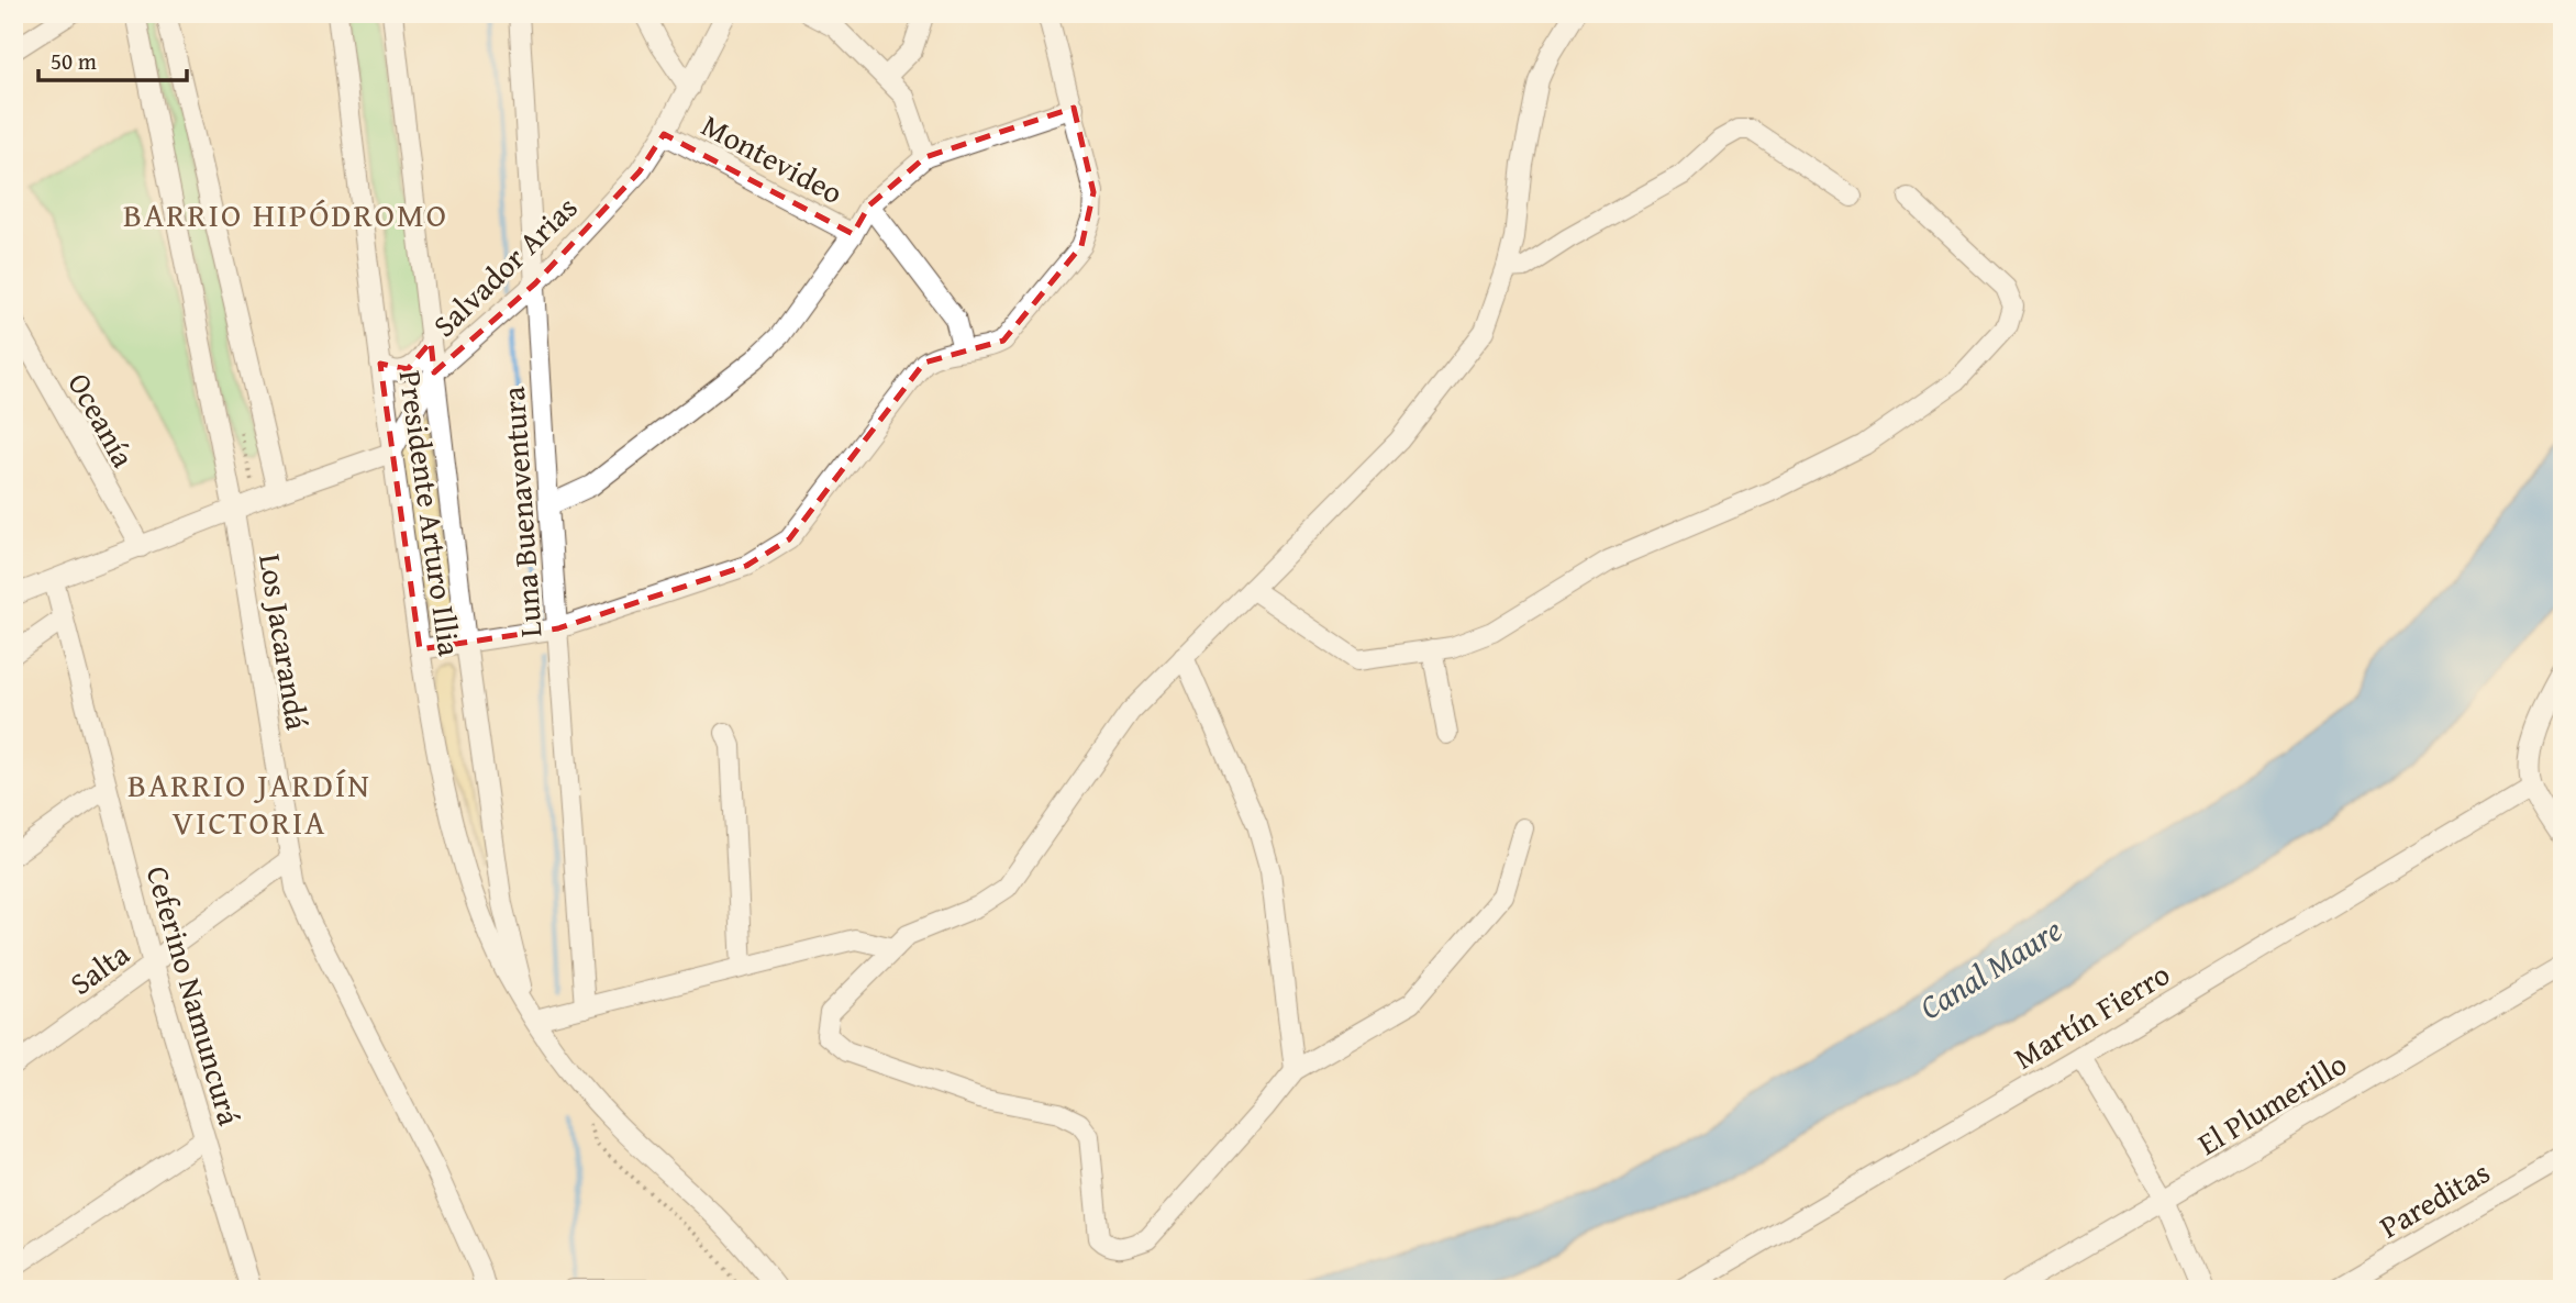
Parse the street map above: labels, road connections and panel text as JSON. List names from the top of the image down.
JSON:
{
  "streets": {
    "street": [
      "Montevideo",
      "Salvador Arias",
      "Oceanía",
      "Luna Buenaventura",
      "Presidente Arturo Illia",
      "Los Jacarandá",
      "Salta",
      "Ceferino Namuncurá",
      "Martín Fierro",
      "El Plumerillo",
      "Pareditas"
    ]
  },
  "crossings": [
    ["Montevideo", "Salvador Arias"],
    ["Salvador Arias", "Luna Buenaventura"],
    ["Salvador Arias", "Presidente Arturo Illia"],
    ["Los Jacarandá", "Salta"],
    ["Salta", "Ceferino Namuncurá"]
  ],
  "districts": ["BARRIO HIPÓDROMO", "BARRIO JARDÍN VICTORIA"],
  "water": ["Canal Maure"],
  "scale_bar": "50 m"
}
